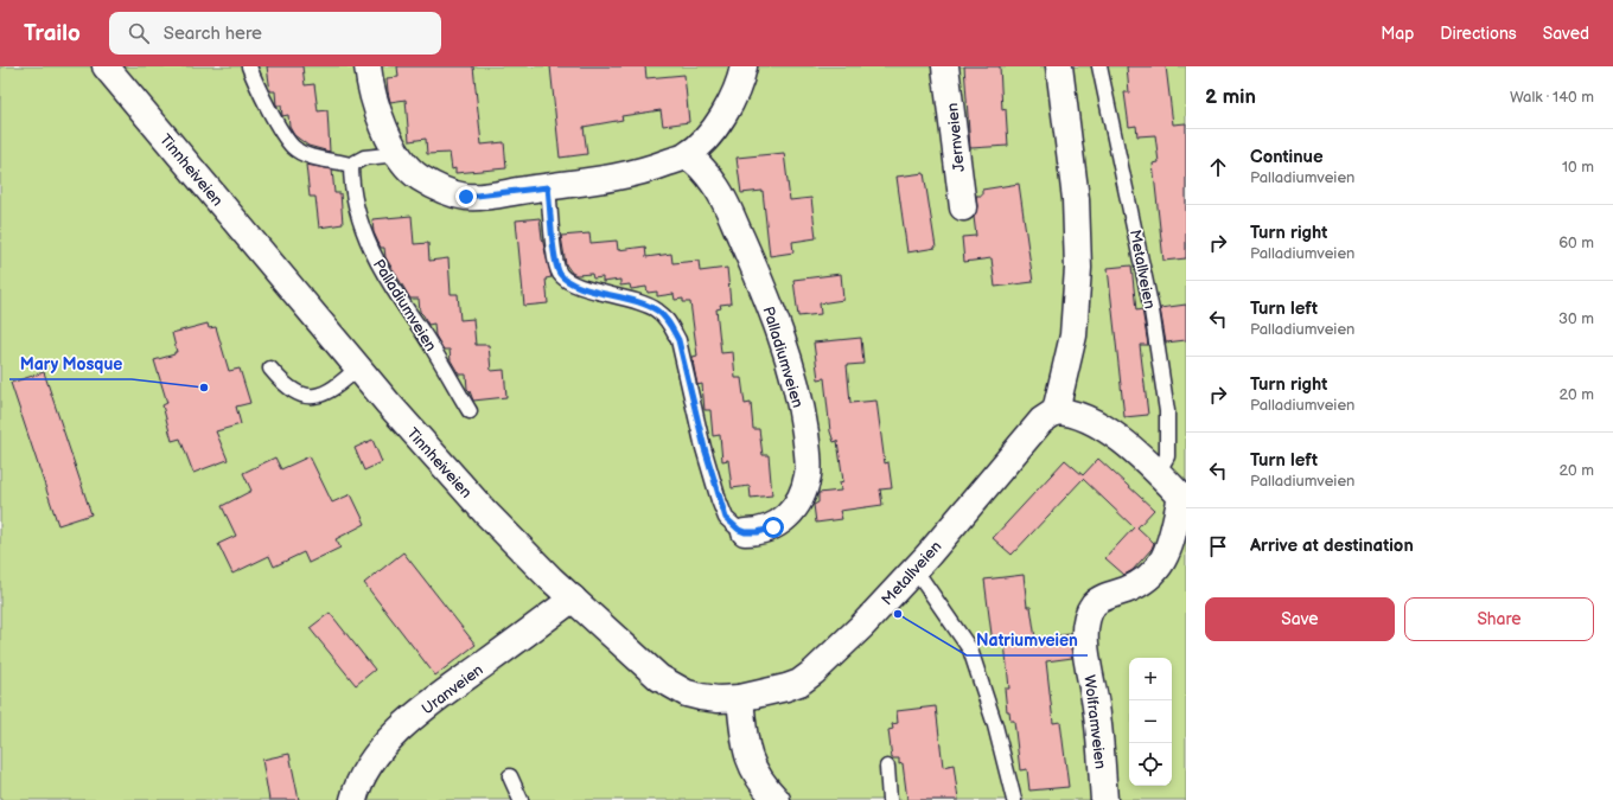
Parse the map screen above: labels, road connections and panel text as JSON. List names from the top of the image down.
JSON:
{
  "streets": {
    "street": [
      "Jernveien",
      "Tinnheiveien",
      "Metallveien",
      "Palladiumveien",
      "Uranveien",
      "Wolframveien"
    ]
  },
  "crossings": [
    ["Tinnheiveien", "Metallveien"],
    ["Tinnheiveien", "Uranveien"]
  ],
  "places": ["Mary Mosque", "Natriumveien"],
  "page": {
    "header": "Trailo",
    "search": "Search here",
    "nav": ["Map", "Directions", "Saved"],
    "heading": ["2 min", "Walk · 140 m"],
    "list": [
      ["Continue", "Palladiumveien", "10 m"],
      ["Turn right", "Palladiumveien", "60 m"],
      ["Turn left", "Palladiumveien", "30 m"],
      ["Turn right", "Palladiumveien", "20 m"],
      ["Turn left", "Palladiumveien", "20 m"],
      "Arrive at destination"
    ],
    "buttons": ["Save", "Share"],
    "map_buttons": ["+", "−"]
  }
}
